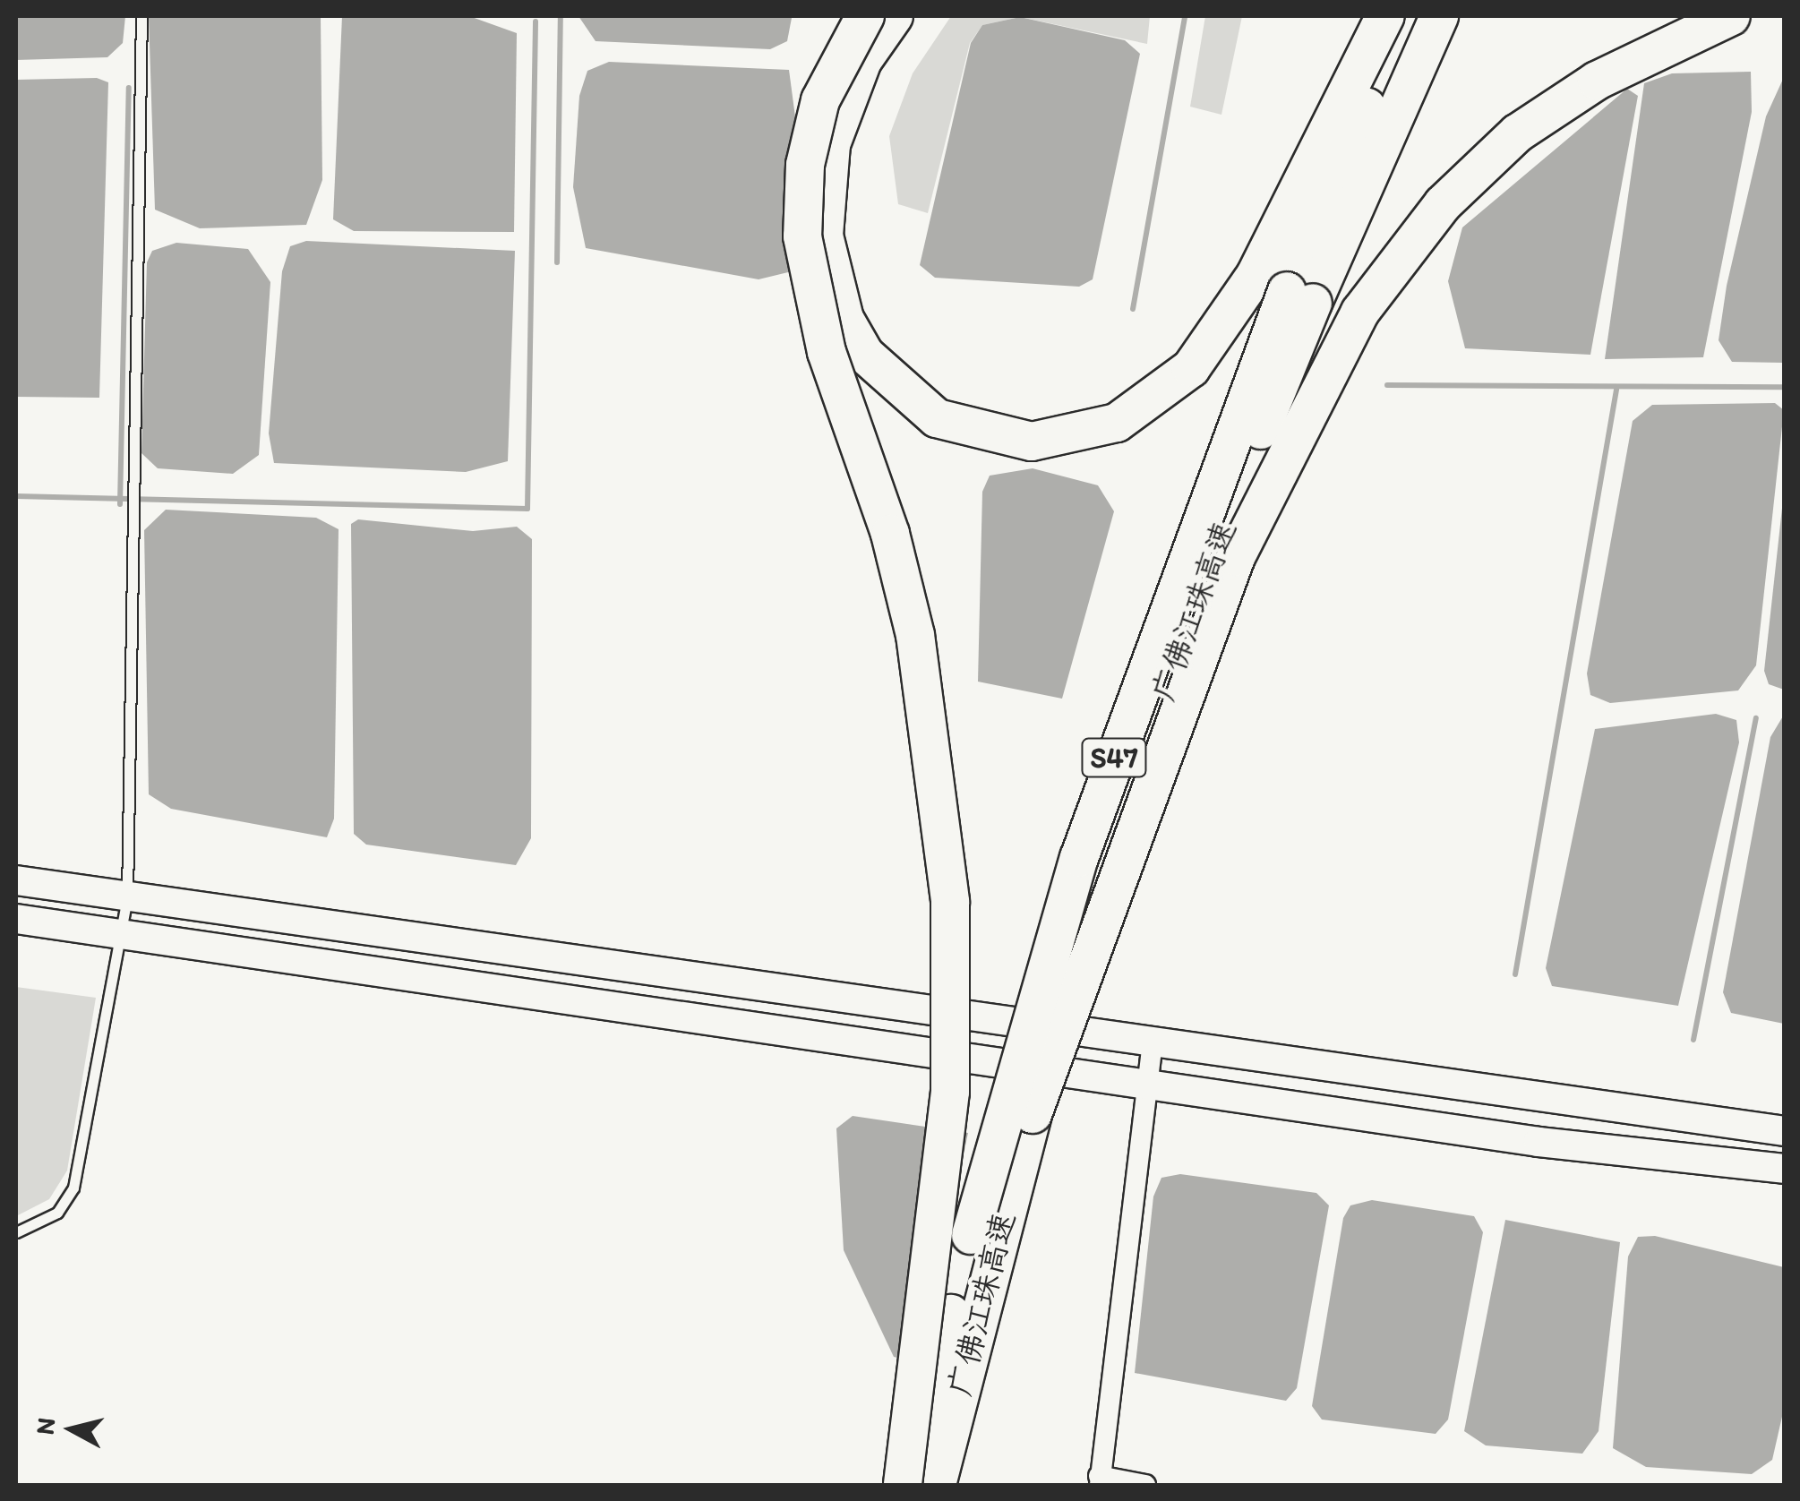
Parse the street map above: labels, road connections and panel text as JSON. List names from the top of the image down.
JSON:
{
  "streets": {
    "highway": ["广佛江珠高速", "S47"]
  },
  "north": "left"
}
